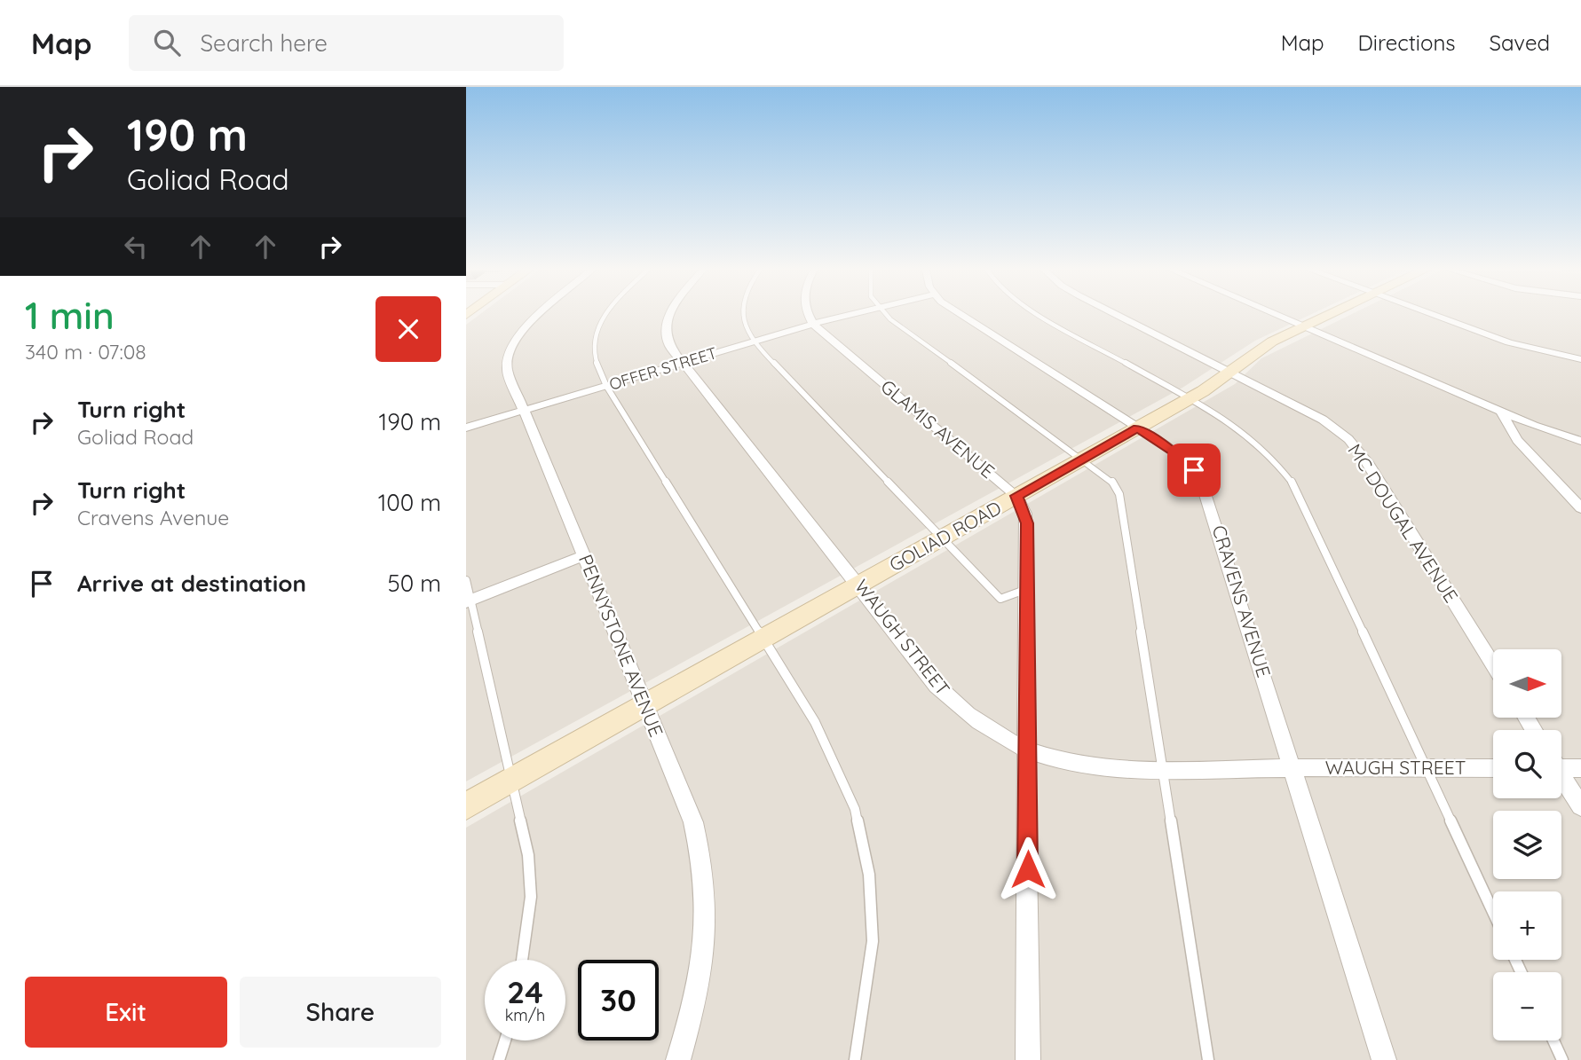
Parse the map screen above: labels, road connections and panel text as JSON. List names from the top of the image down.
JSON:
{
  "streets": {
    "main road": ["GOLIAD ROAD"],
    "street": [
      "OFFER STREET",
      "GLAMIS AVENUE",
      "MC DOUGAL AVENUE",
      "CRAVENS AVENUE",
      "WAUGH STREET",
      "PENNYSTONE AVENUE"
    ]
  },
  "crossings": [
    ["OFFER STREET", "GLAMIS AVENUE"],
    ["OFFER STREET", "WAUGH STREET"],
    ["OFFER STREET", "PENNYSTONE AVENUE"],
    ["GLAMIS AVENUE", "GOLIAD ROAD"],
    ["GLAMIS AVENUE", "WAUGH STREET"],
    ["MC DOUGAL AVENUE", "GOLIAD ROAD"],
    ["GOLIAD ROAD", "CRAVENS AVENUE"],
    ["GOLIAD ROAD", "WAUGH STREET"],
    ["GOLIAD ROAD", "PENNYSTONE AVENUE"],
    ["CRAVENS AVENUE", "WAUGH STREET"]
  ],
  "north": "right",
  "page": {
    "header": "Map",
    "search": "Search here",
    "nav": ["Map", "Directions", "Saved"],
    "turn": ["190 m", "Goliad Road"],
    "heading": ["1 min", "340 m · 07:08"],
    "list": [
      {
        "name": "Turn right",
        "note": "Goliad Road",
        "value": "190 m"
      },
      {
        "name": "Turn right",
        "note": "Cravens Avenue",
        "value": "100 m"
      },
      {
        "name": "Arrive at destination",
        "value": "50 m"
      }
    ],
    "map_buttons": ["+", "−"],
    "speed": "24 km/h",
    "limit": "30",
    "buttons": ["Exit", "Share"]
  }
}
